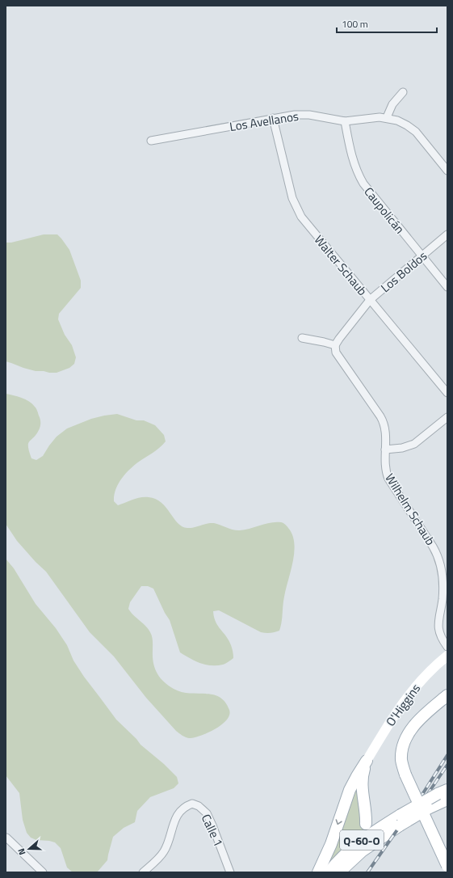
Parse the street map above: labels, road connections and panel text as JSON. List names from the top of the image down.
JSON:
{
  "streets": {
    "main road": ["O'Higgins", "Q-60-O"],
    "street": [
      "Los Avellanos",
      "Caupolicán",
      "Walter Schaub",
      "Los Boldos",
      "Wilhelm Schaub",
      "Calle 1"
    ]
  },
  "crossings": [
    ["Los Avellanos", "Caupolicán"],
    ["Los Avellanos", "Walter Schaub"],
    ["Caupolicán", "Los Boldos"],
    ["Walter Schaub", "Los Boldos"],
    ["Los Boldos", "Wilhelm Schaub"]
  ],
  "scale_bar": "100 m",
  "north": "left"
}
